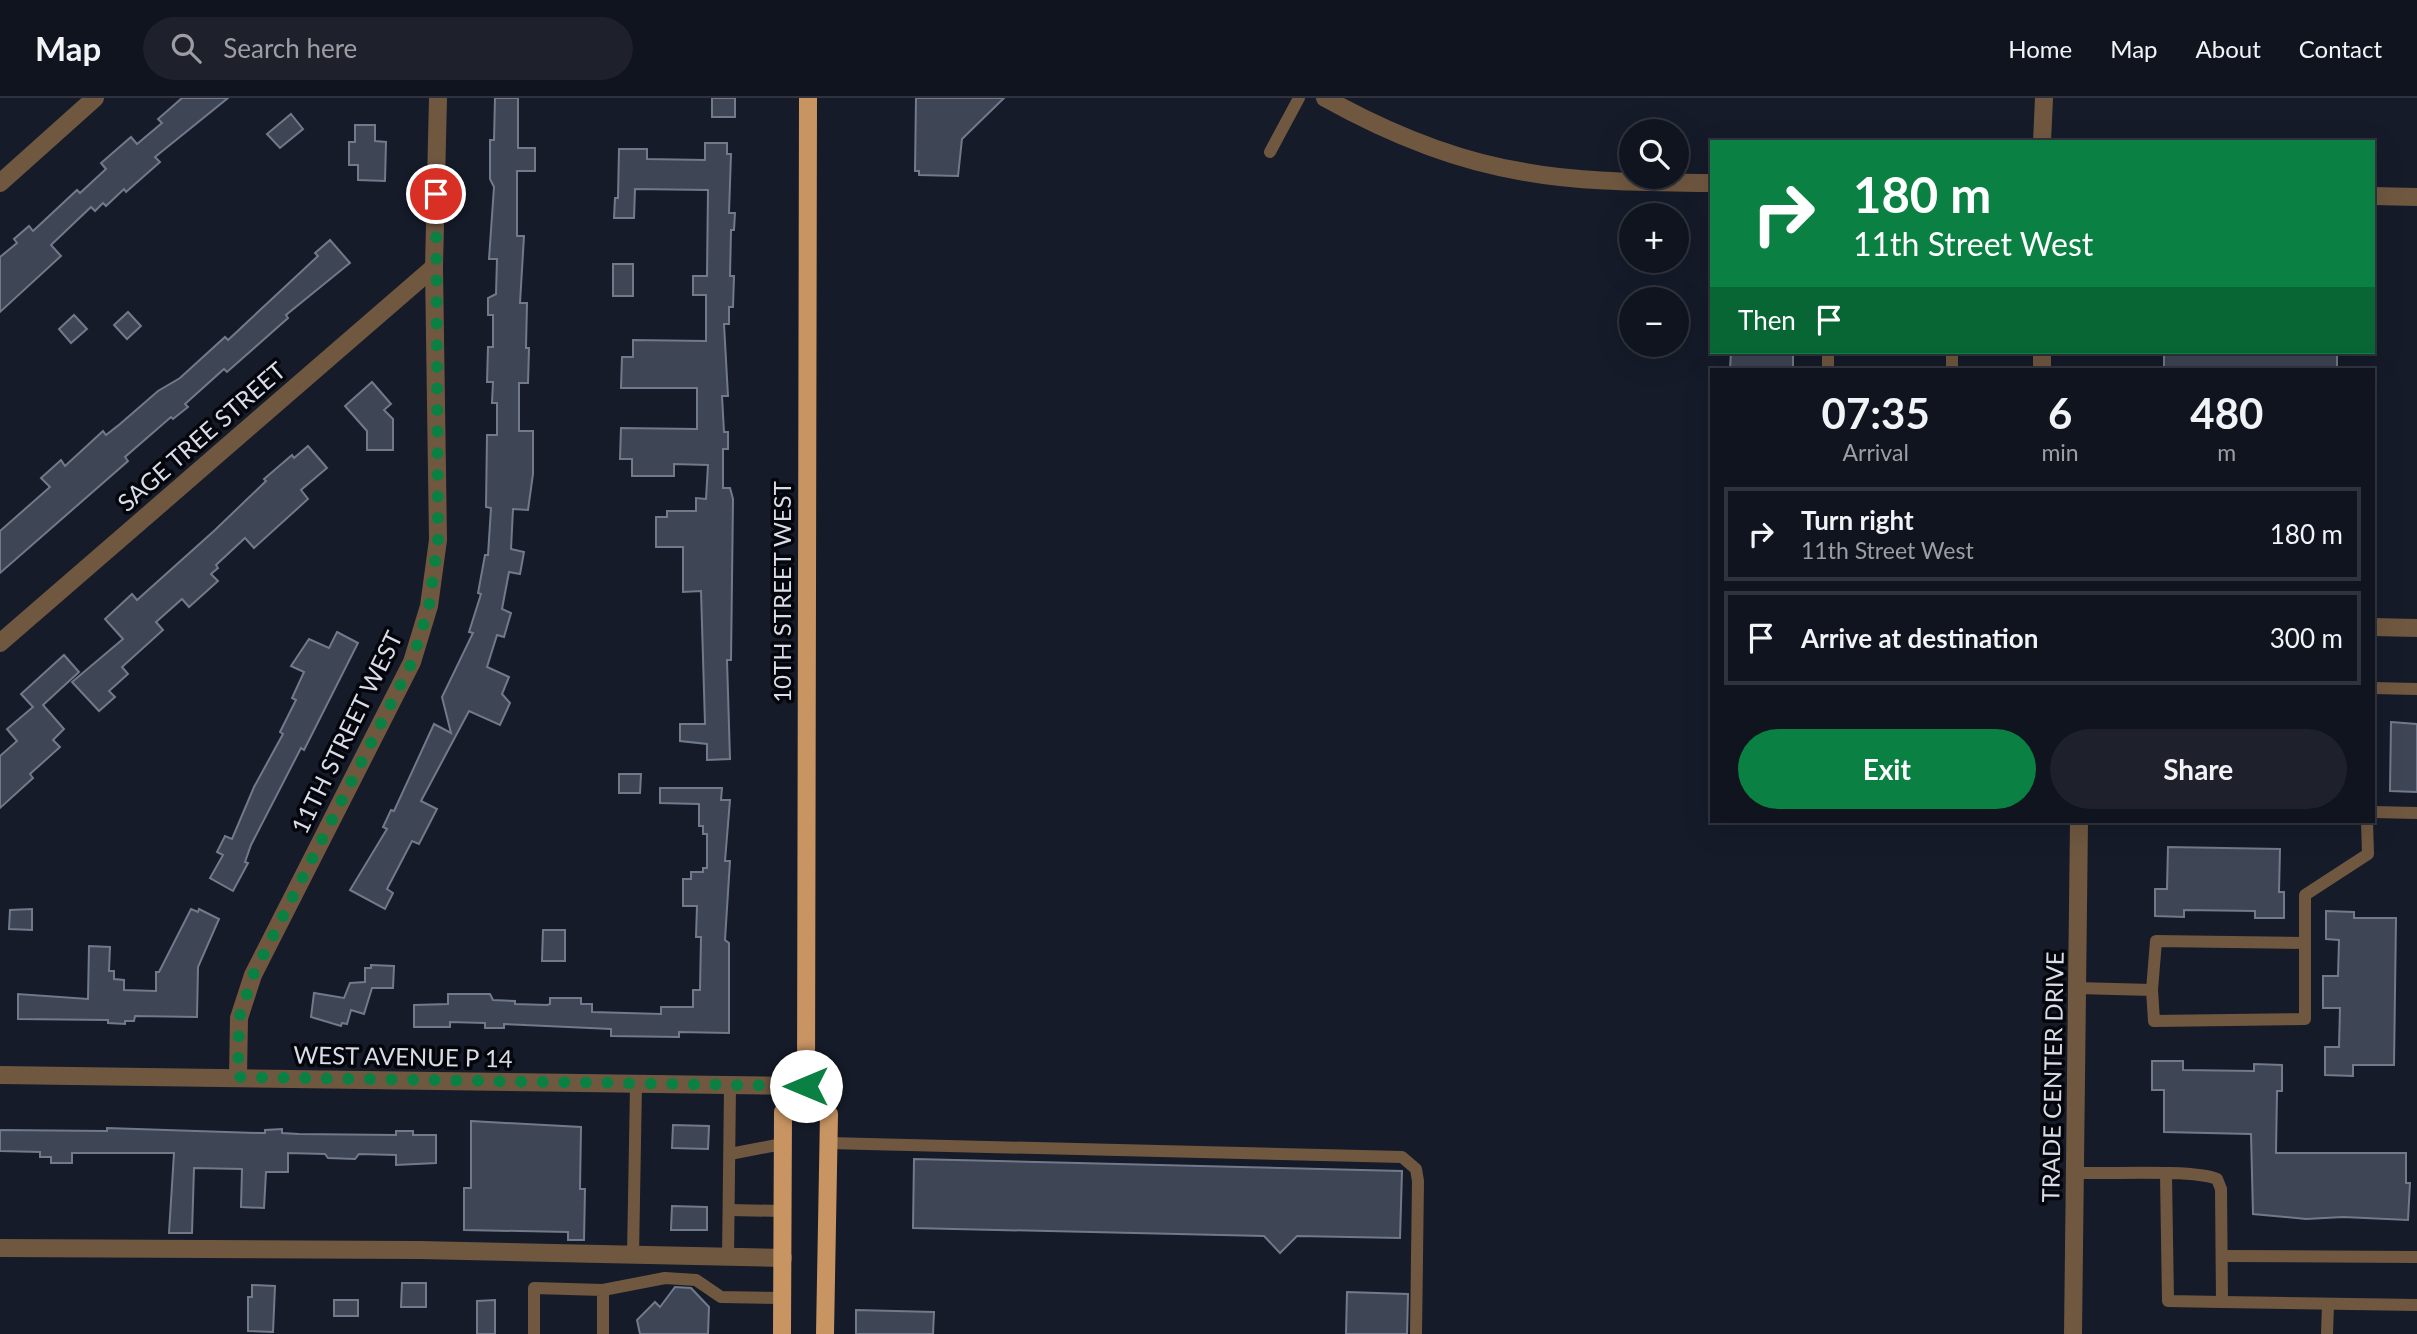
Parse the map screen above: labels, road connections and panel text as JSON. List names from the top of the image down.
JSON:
{
  "streets": {
    "main road": ["10TH STREET WEST"],
    "street": [
      "SAGE TREE STREET",
      "11TH STREET WEST",
      "WEST AVENUE P 14",
      "TRADE CENTER DRIVE"
    ]
  },
  "crossings": [
    ["SAGE TREE STREET", "11TH STREET WEST"],
    ["10TH STREET WEST", "WEST AVENUE P 14"],
    ["11TH STREET WEST", "WEST AVENUE P 14"]
  ],
  "page": {
    "header": "Map",
    "search": "Search here",
    "nav": [
      "Home",
      "Map",
      "About",
      "Contact"
    ],
    "map_buttons": ["+", "−"],
    "turn": ["180 m", "11th Street West"],
    "then": "Then",
    "eta": [
      "07:35",
      "Arrival",
      "6",
      "min",
      "480",
      "m"
    ],
    "list": [
      {
        "name": "Turn right",
        "note": "11th Street West",
        "value": "180 m"
      },
      {
        "name": "Arrive at destination",
        "value": "300 m"
      }
    ],
    "buttons": ["Exit", "Share"]
  }
}
